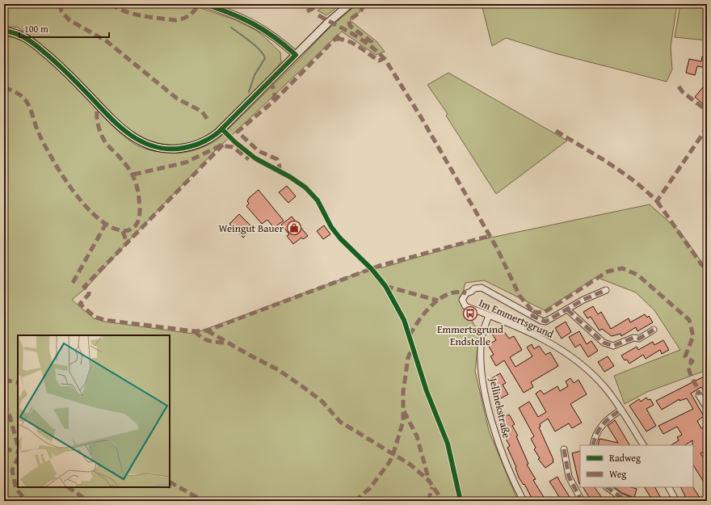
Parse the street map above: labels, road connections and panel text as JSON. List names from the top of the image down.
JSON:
{
  "streets": {
    "street": ["Im Emmertsgrund", "Jellinekstraße"]
  },
  "crossings": [
    ["Im Emmertsgrund", "Jellinekstraße"]
  ],
  "places": {
    "shop": ["Weingut Bauer"],
    "bus stop": ["Emmertsgrund Endstelle"]
  },
  "legend": ["Radweg", "Weg"],
  "scale_bar": "100 m"
}
